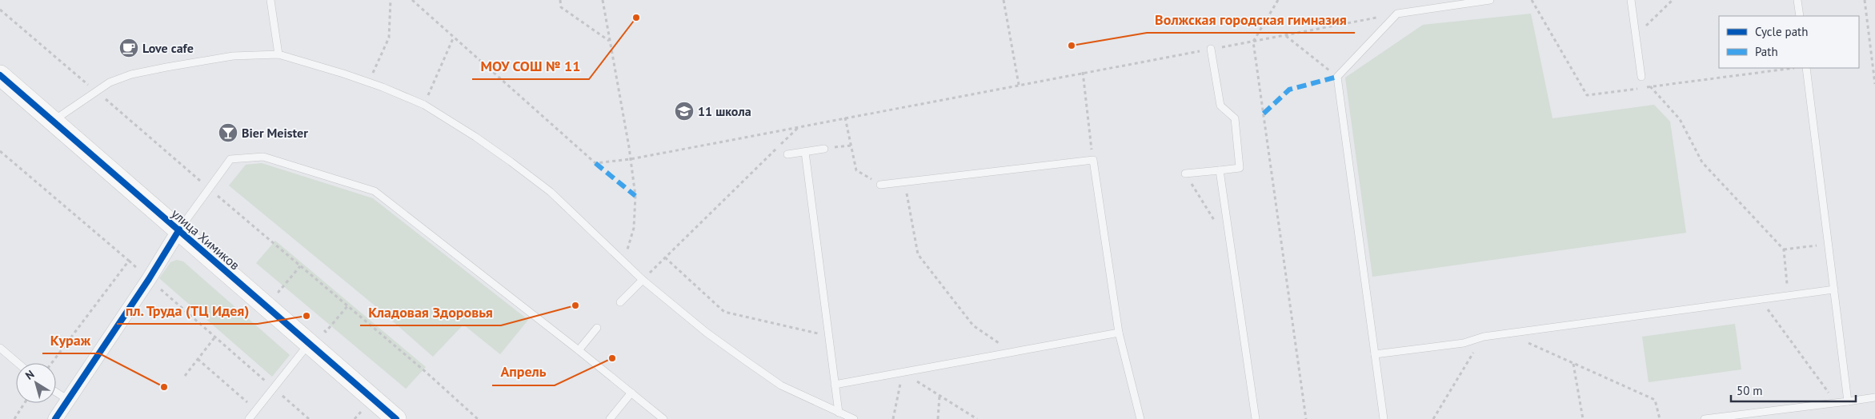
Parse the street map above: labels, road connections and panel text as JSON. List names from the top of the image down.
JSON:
{
  "streets": {
    "street": ["улица Химиков"]
  },
  "places": {
    "other": [
      "МОУ СОШ № 11",
      "Волжская городская гимназия",
      "Кладовая Здоровья",
      "пл. Труда (ТЦ Идея)",
      "Апрель",
      "Кураж"
    ],
    "cafe": ["Love cafe"],
    "school or university": ["11 школа"],
    "bar": ["Bier Meister"]
  },
  "legend": ["Cycle path", "Path"],
  "scale_bar": "50 m",
  "north": "top left"
}
